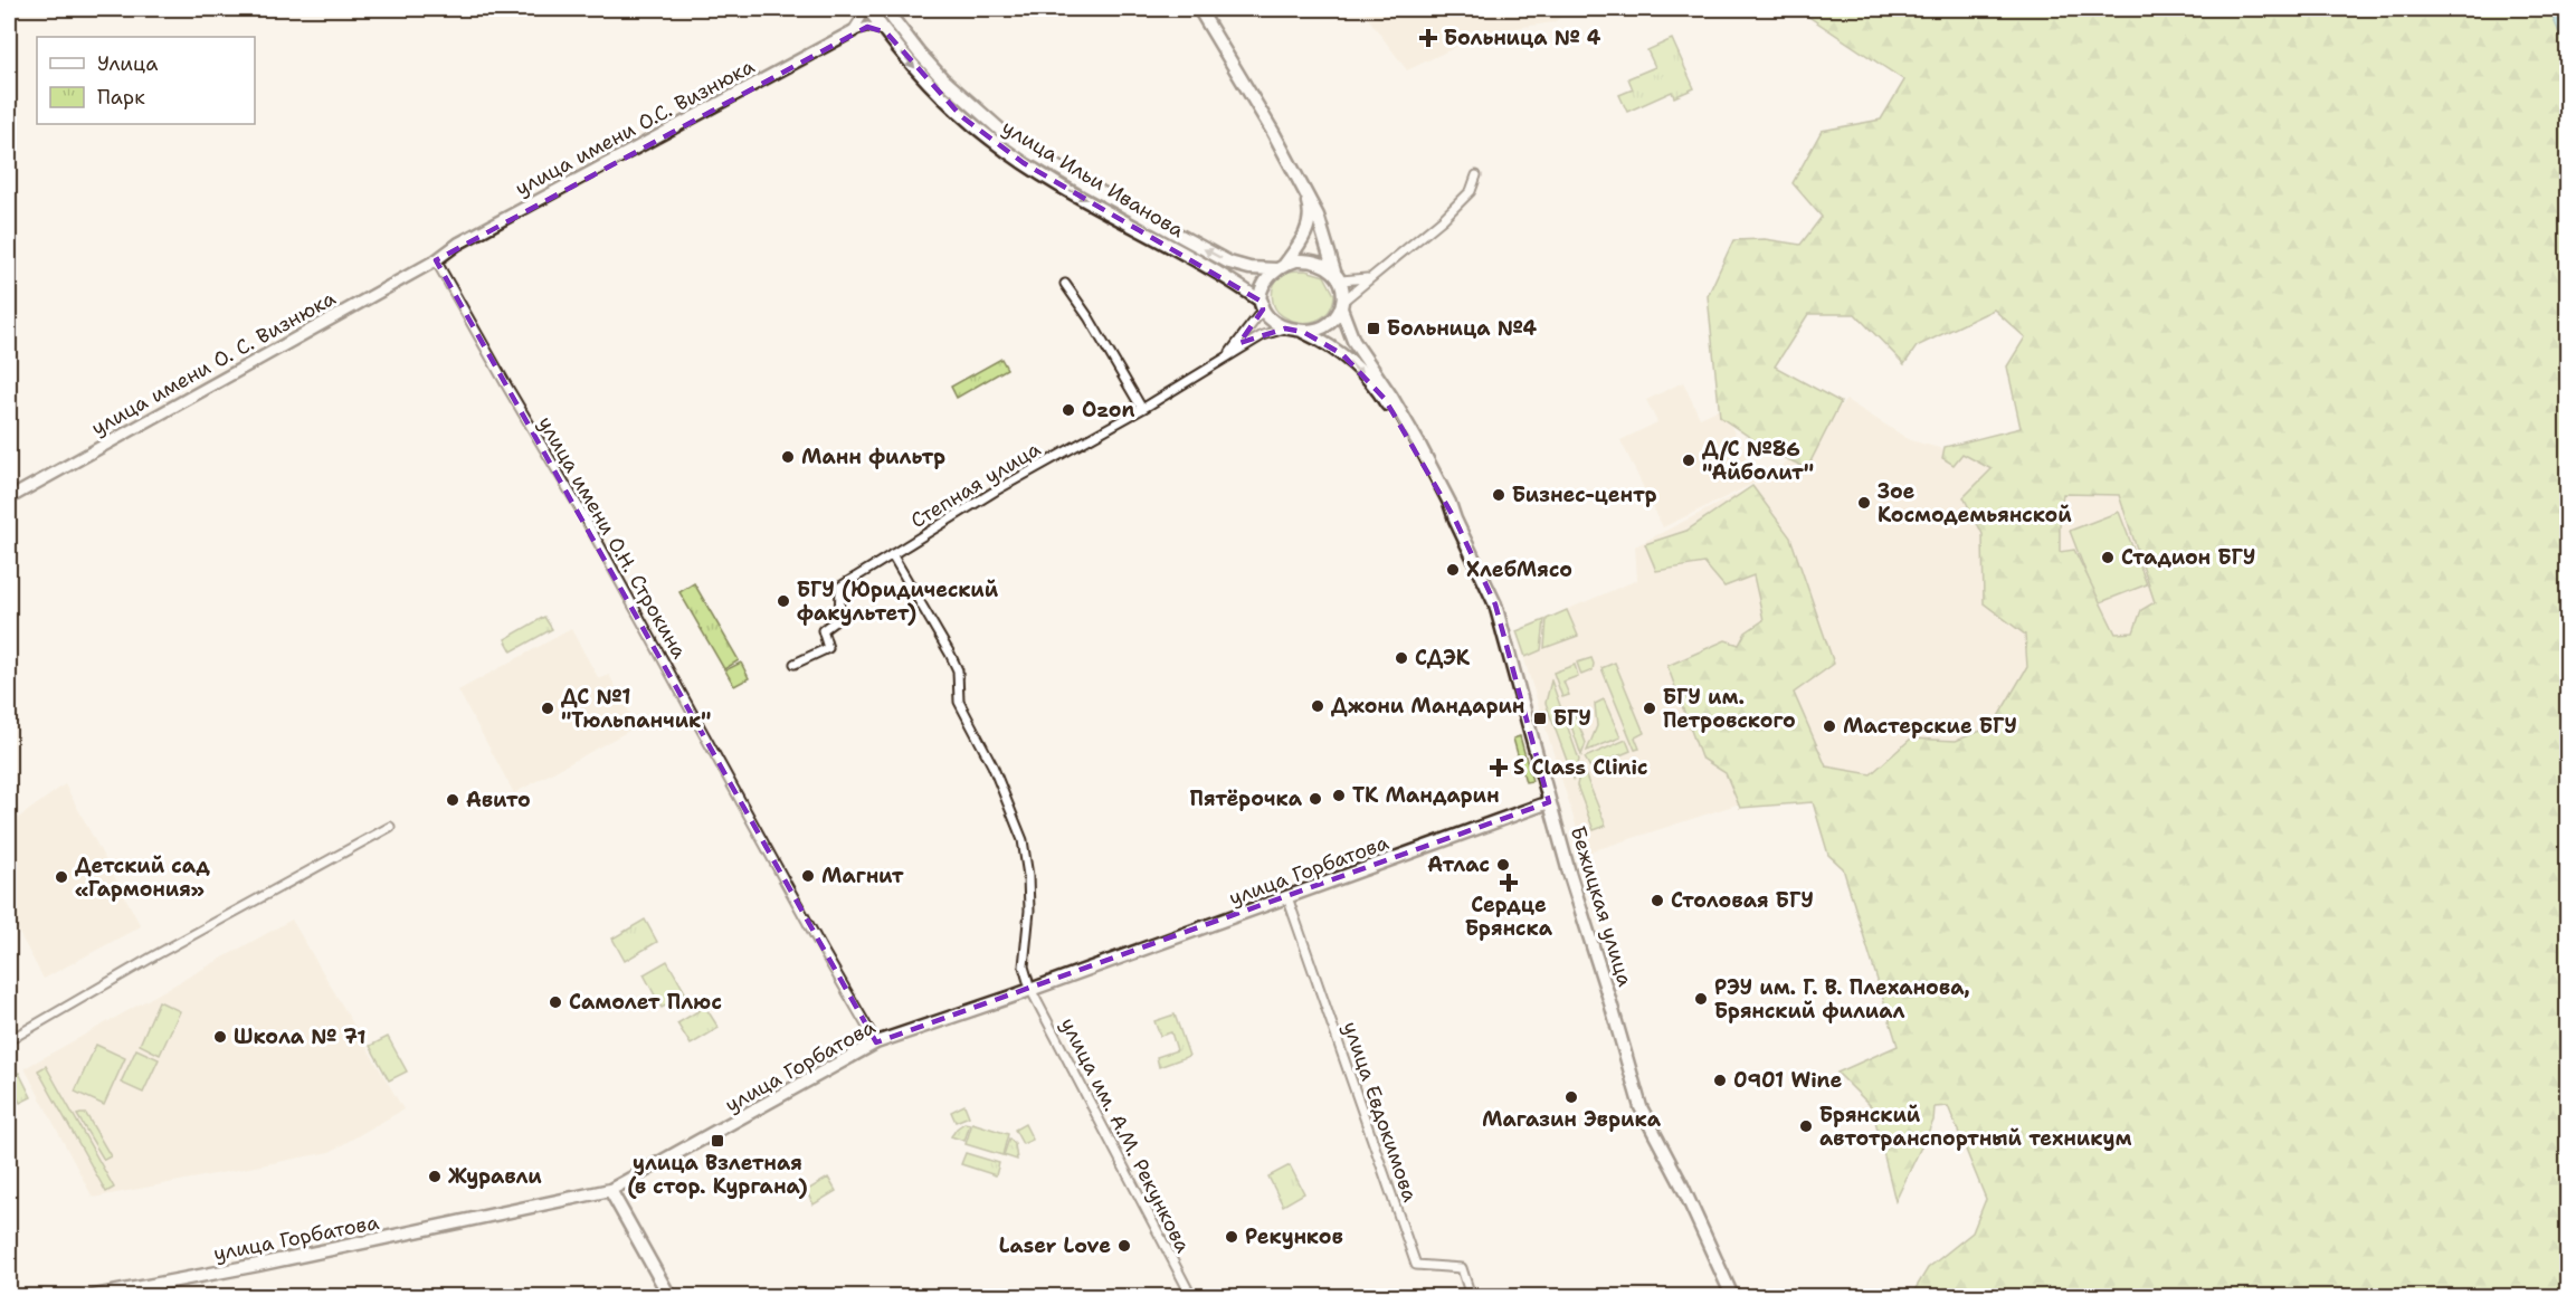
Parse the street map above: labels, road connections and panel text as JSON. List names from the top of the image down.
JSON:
{
  "streets": {
    "main road": ["улица Ильи Иванова", "улица Горбатова", "Бежицкая улица"],
    "street": [
      "улица имени О.С. Визнюка",
      "улица имени О. С. Визнюка",
      "Степная улица",
      "улица имени О.Н. Строкина",
      "улица Евдокимова",
      "улица им. А.М. Рекункова"
    ]
  },
  "crossings": [
    ["улица имени О.С. Визнюка", "улица имени О. С. Визнюка"],
    ["улица имени О.С. Визнюка", "улица имени О.Н. Строкина"],
    ["улица Ильи Иванова", "Степная улица"],
    ["улица имени О. С. Визнюка", "улица имени О.Н. Строкина"],
    ["Степная улица", "улица им. А.М. Рекункова"],
    ["улица имени О.Н. Строкина", "улица Горбатова"],
    ["улица Горбатова", "Бежицкая улица"],
    ["улица Горбатова", "улица Евдокимова"],
    ["улица Горбатова", "улица им. А.М. Рекункова"]
  ],
  "places": {
    "health": ["Больница № 4", "S Class Clinic", "Сердце Брянска"],
    "transit": ["Больница №4", "БГУ", "улица Взлетная (в стор. Кургана)"],
    "other": [
      "Ozon",
      "Манн фильтр",
      "Д/С №86 \"Айболит\"",
      "Бизнес-центр",
      "Зое Космодемьянской",
      "Стадион БГУ",
      "ХлебМясо",
      "БГУ (Юридический факультет)",
      "СДЭК",
      "Джони Мандарин",
      "ДС №1 \"Тюльпанчик\"",
      "БГУ им. Петровского",
      "Мастерские БГУ",
      "ТК Мандарин",
      "Пятёрочка",
      "Авито",
      "Атлас",
      "Магнит",
      "Детский сад «Гармония»",
      "Столовая БГУ",
      "РЭУ им. Г. В. Плеханова, Брянский филиал",
      "Самолет Плюс",
      "Школа № 71",
      "0901 Wine",
      "Магазин Эврика",
      "Брянский автотранспортный техникум",
      "Журавли",
      "Рекунков",
      "Laser Love"
    ]
  },
  "legend": ["Улица", "Парк"]
}
